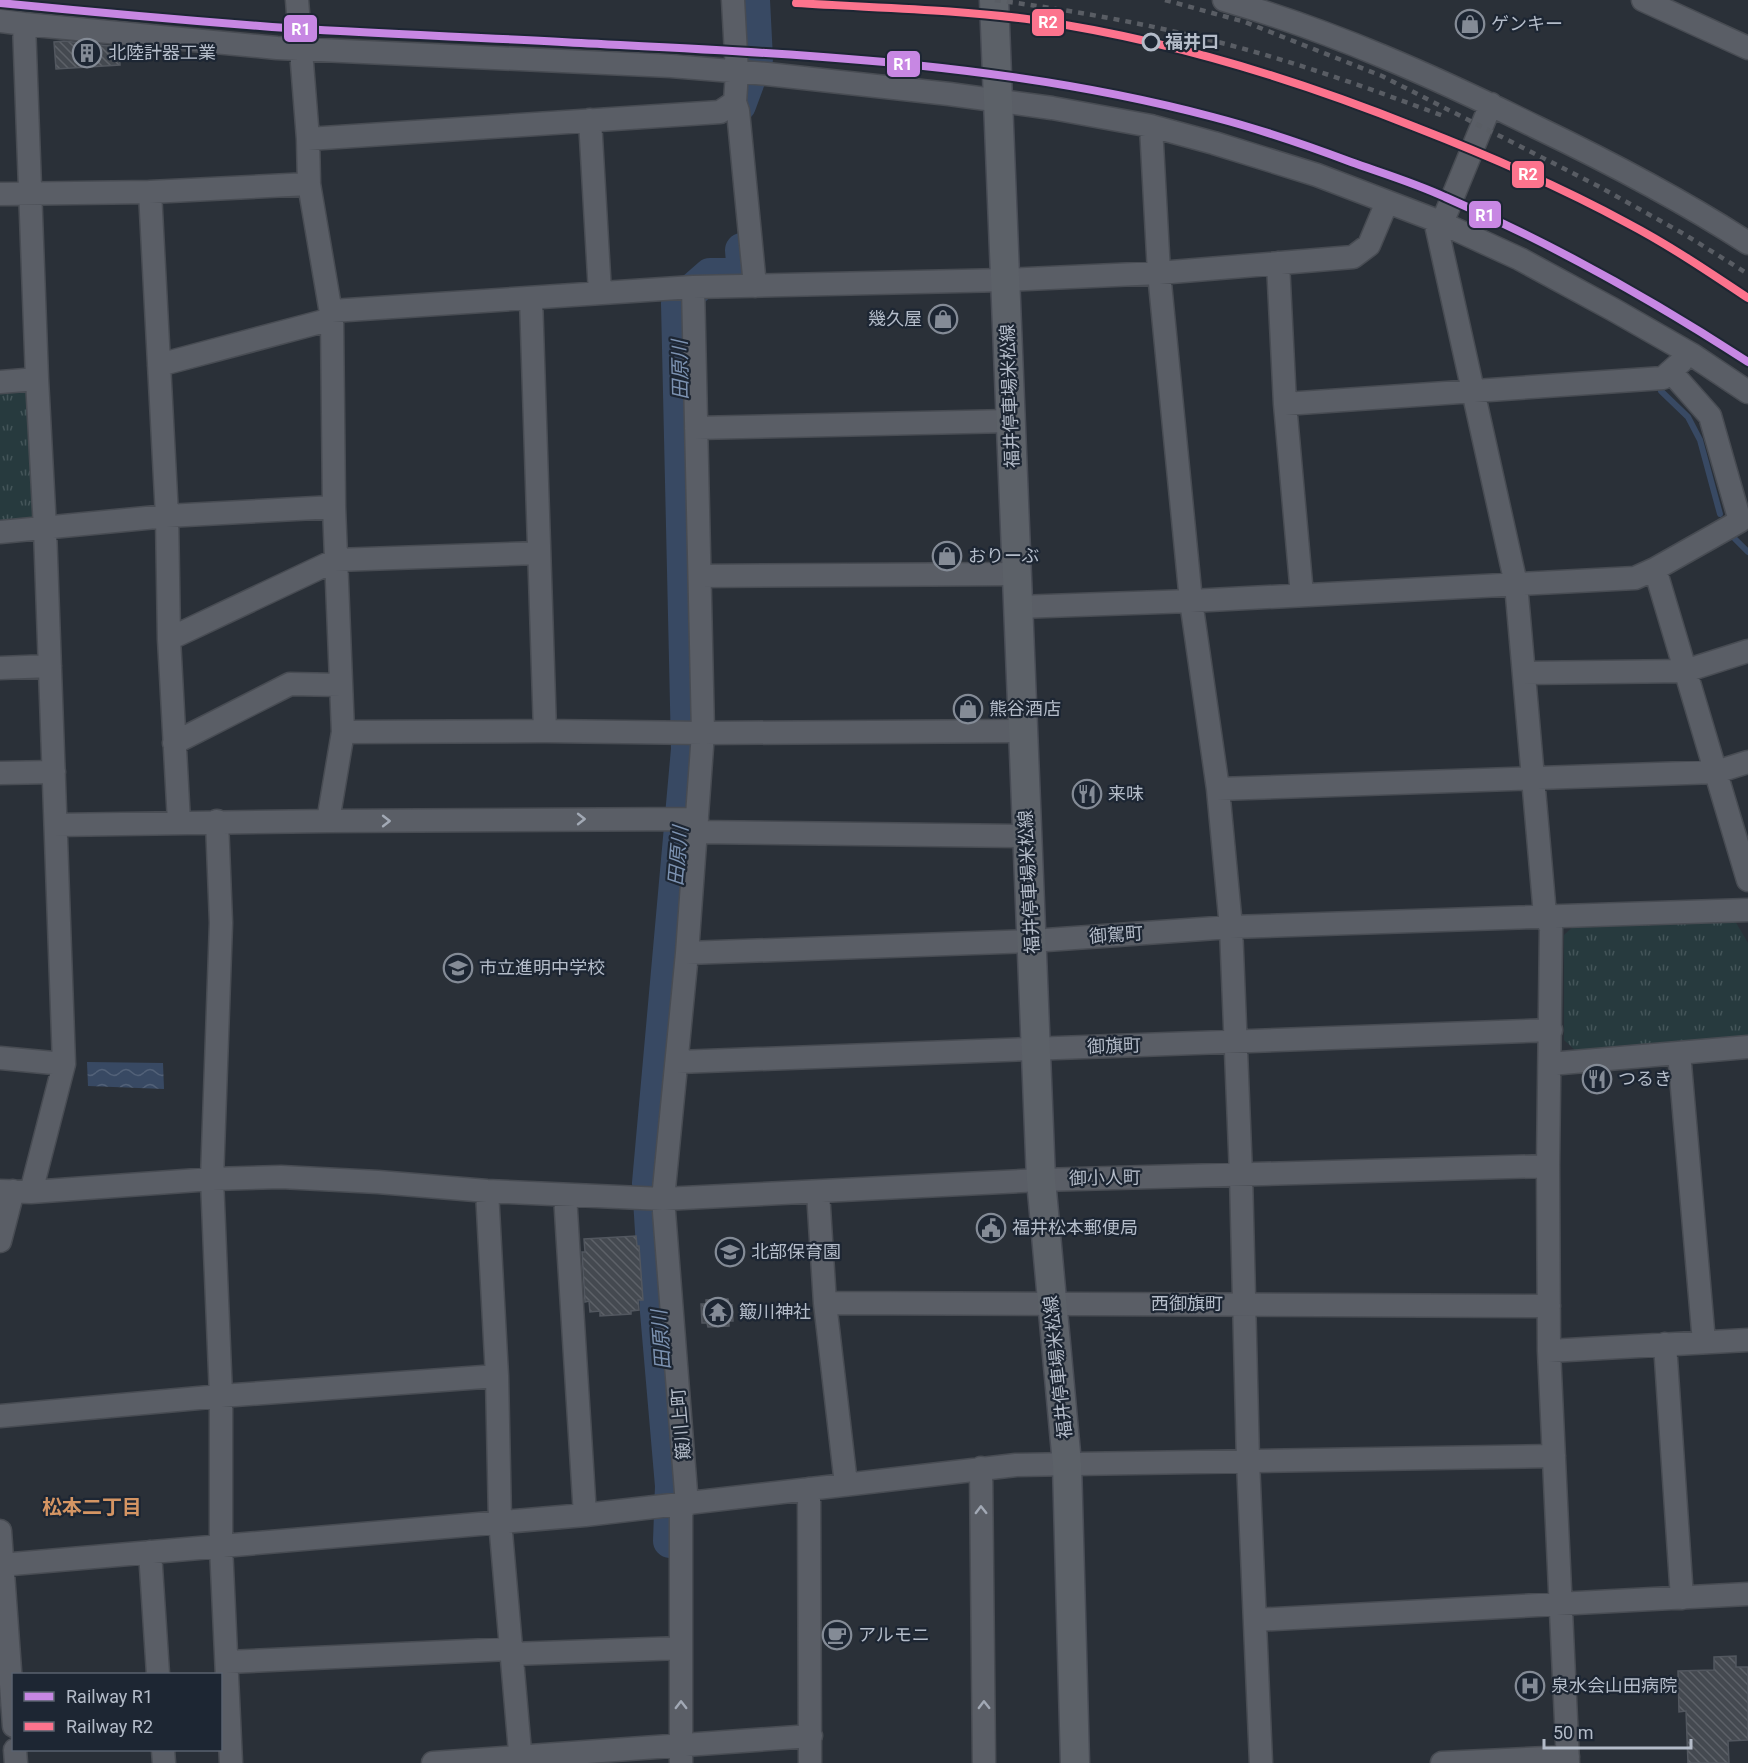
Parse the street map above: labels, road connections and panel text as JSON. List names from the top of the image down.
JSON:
{
  "streets": {
    "main road": ["福井停車場米松線"],
    "street": [
      "御駕町",
      "御旗町",
      "御小人町",
      "西御旗町",
      "簸川上町"
    ]
  },
  "crossings": [
    ["福井停車場米松線", "御駕町"],
    ["福井停車場米松線", "御旗町"],
    ["福井停車場米松線", "御小人町"],
    ["福井停車場米松線", "西御旗町"],
    ["御駕町", "簸川上町"],
    ["御旗町", "簸川上町"],
    ["御小人町", "簸川上町"]
  ],
  "districts": ["松本二丁目"],
  "water": ["田原川"],
  "places": {
    "shop": [
      "ゲンキー",
      "幾久屋",
      "おりーぶ",
      "熊谷酒店"
    ],
    "other": ["福井口"],
    "building": ["北陸計器工業"],
    "restaurant": ["来味", "つるき"],
    "school or university": ["市立進明中学校", "北部保育園"],
    "public building": ["福井松本郵便局"],
    "temple": ["簸川神社"],
    "cafe": ["アルモニ"],
    "hospital": ["泉水会山田病院"]
  },
  "lines": ["rail line R1", "rail line R2"],
  "legend": ["Railway R1", "Railway R2"],
  "scale_bar": "50 m"
}
